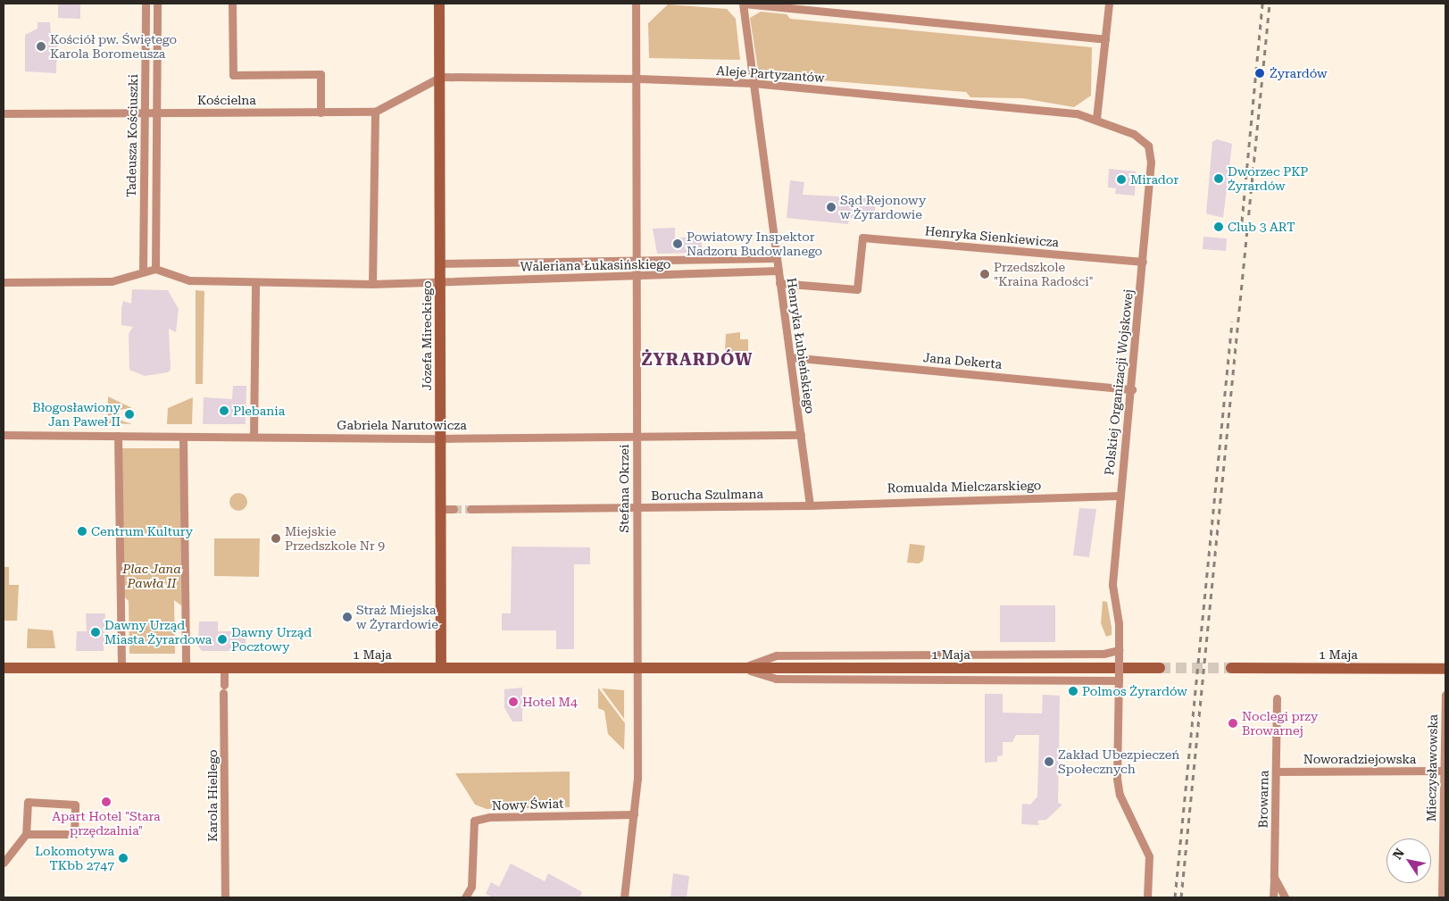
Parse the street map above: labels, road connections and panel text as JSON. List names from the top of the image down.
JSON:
{
  "streets": {
    "street": [
      "Aleje Partyzantów",
      "Kościelna",
      "Tadeusza Kościuszki",
      "Henryka Sienkiewicza",
      "Waleriana Łukasińskiego",
      "Józefa Mireckiego",
      "Henryka Łubieńskiego",
      "Jana Dekerta",
      "Polskiej Organizacji Wojskowej",
      "Gabriela Narutowicza",
      "Romualda Mielczarskiego",
      "Stefana Okrzei",
      "Borucha Szulmana",
      "1 Maja",
      "Noworadziejowska",
      "Mieczysławowska",
      "Karola Hiellego",
      "Browarna",
      "Nowy Świat"
    ]
  },
  "crossings": [
    ["Aleje Partyzantów", "Kościelna"],
    ["Aleje Partyzantów", "Józefa Mireckiego"],
    ["Aleje Partyzantów", "Henryka Łubieńskiego"],
    ["Aleje Partyzantów", "Polskiej Organizacji Wojskowej"],
    ["Aleje Partyzantów", "Stefana Okrzei"],
    ["Kościelna", "Tadeusza Kościuszki"],
    ["Kościelna", "Józefa Mireckiego"],
    ["Tadeusza Kościuszki", "Waleriana Łukasińskiego"],
    ["Henryka Sienkiewicza", "Henryka Łubieńskiego"],
    ["Henryka Sienkiewicza", "Polskiej Organizacji Wojskowej"],
    ["Waleriana Łukasińskiego", "Józefa Mireckiego"],
    ["Waleriana Łukasińskiego", "Henryka Łubieńskiego"],
    ["Waleriana Łukasińskiego", "Stefana Okrzei"],
    ["Józefa Mireckiego", "Gabriela Narutowicza"],
    ["Józefa Mireckiego", "1 Maja"],
    ["Henryka Łubieńskiego", "Jana Dekerta"],
    ["Henryka Łubieńskiego", "Gabriela Narutowicza"],
    ["Henryka Łubieńskiego", "Romualda Mielczarskiego"],
    ["Henryka Łubieńskiego", "Borucha Szulmana"],
    ["Jana Dekerta", "Polskiej Organizacji Wojskowej"],
    ["Polskiej Organizacji Wojskowej", "Romualda Mielczarskiego"],
    ["Polskiej Organizacji Wojskowej", "1 Maja"],
    ["Gabriela Narutowicza", "Stefana Okrzei"],
    ["Romualda Mielczarskiego", "Borucha Szulmana"],
    ["Stefana Okrzei", "Borucha Szulmana"],
    ["Stefana Okrzei", "1 Maja"],
    ["Stefana Okrzei", "Nowy Świat"],
    ["1 Maja", "Karola Hiellego"],
    ["Noworadziejowska", "Mieczysławowska"],
    ["Noworadziejowska", "Browarna"]
  ],
  "districts": ["ŻYRARDÓW"],
  "parks": ["Plac Jana Pawła II"],
  "places": [
    "Kościół pw. Świętego Karola Boromeusza",
    "Żyrardów",
    "Dworzec PKP Żyrardów",
    "Mirador",
    "Sąd Rejonowy w Żyrardowie",
    "Club 3 ART",
    "Powiatowy Inspektor Nadzoru Budowlanego",
    "Przedszkole \"Kraina Radości\"",
    "Plebania",
    "Błogosławiony Jan Paweł II",
    "Centrum Kultury",
    "Miejskie Przedszkole Nr 9",
    "Straż Miejska w Żyrardowie",
    "Dawny Urząd Miasta Żyrardowa",
    "Dawny Urząd Pocztowy",
    "Polmos Żyrardów",
    "Hotel M4",
    "Noclegi przy Browarnej",
    "Zakład Ubezpieczeń Społecznych",
    "Apart Hotel \"Stara przędzalnia\"",
    "Lokomotywa TKbb 2747"
  ],
  "north": "top left"
}
